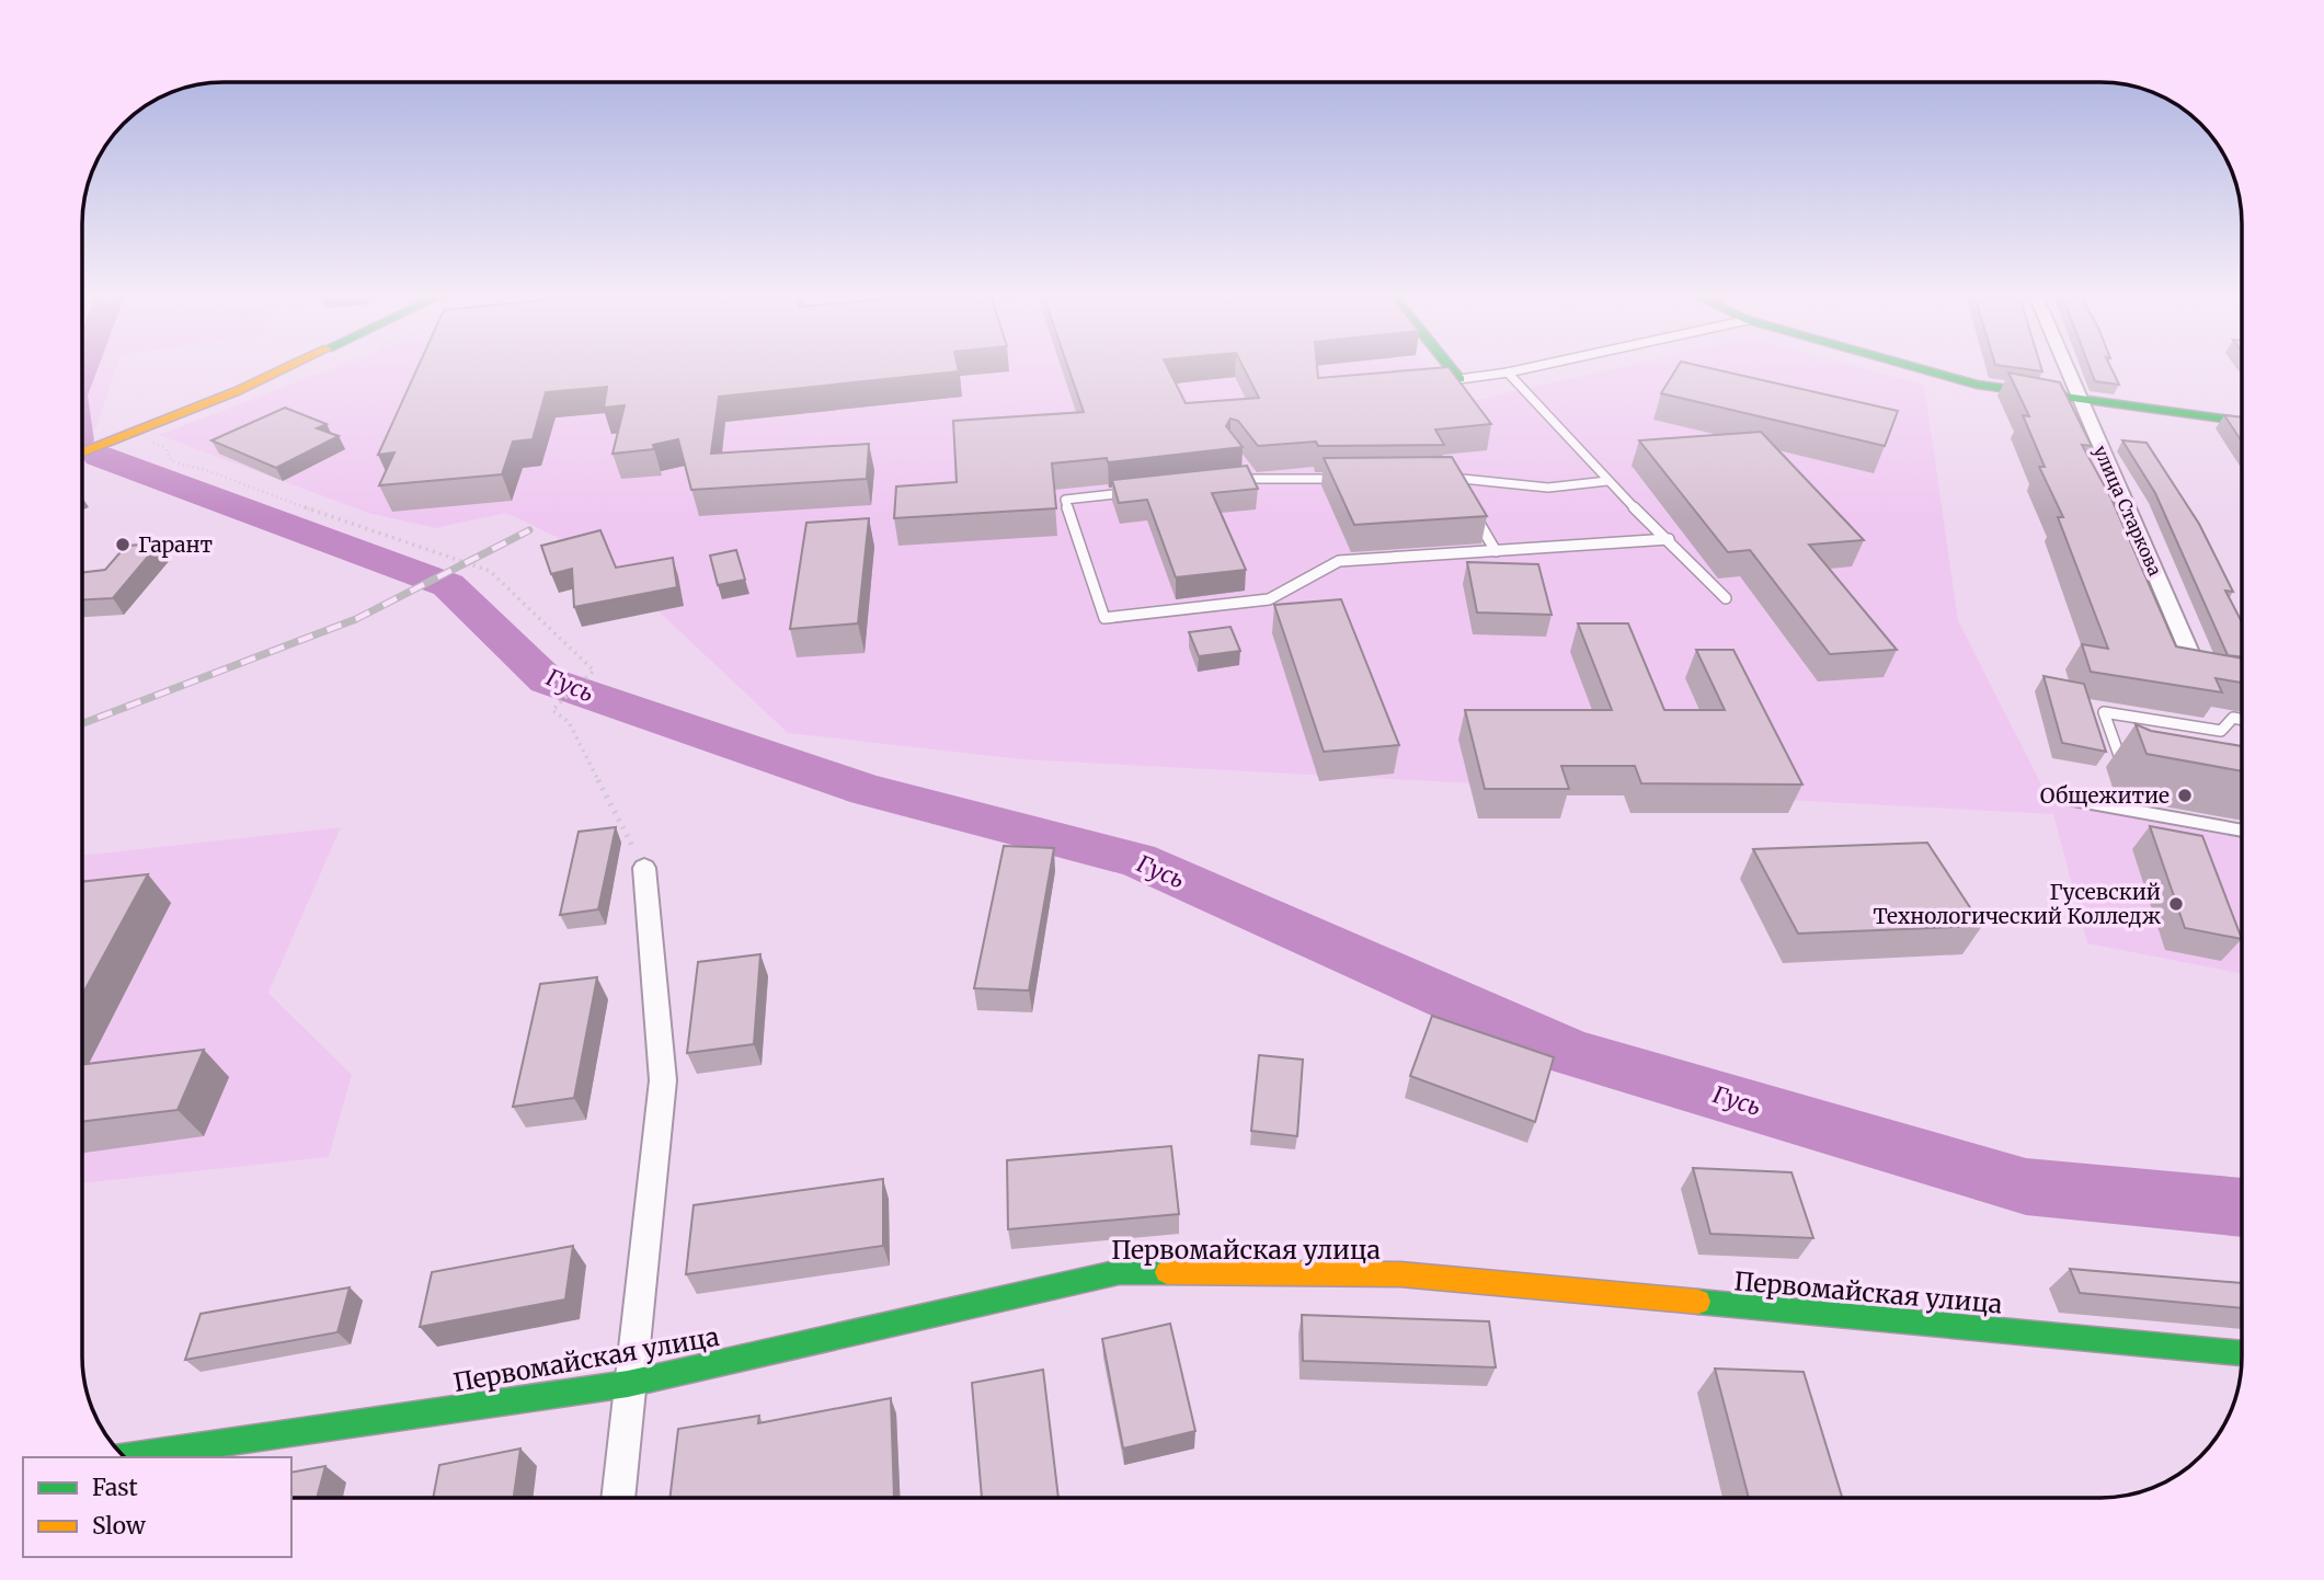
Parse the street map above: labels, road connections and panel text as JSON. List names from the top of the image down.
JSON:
{
  "streets": {
    "street": ["улица Старкова", "Первомайская улица"]
  },
  "water": ["Гусь"],
  "places": ["Гарант", "Общежитие", "Гусевский Технологический Колледж"],
  "legend": ["Fast", "Slow"]
}
